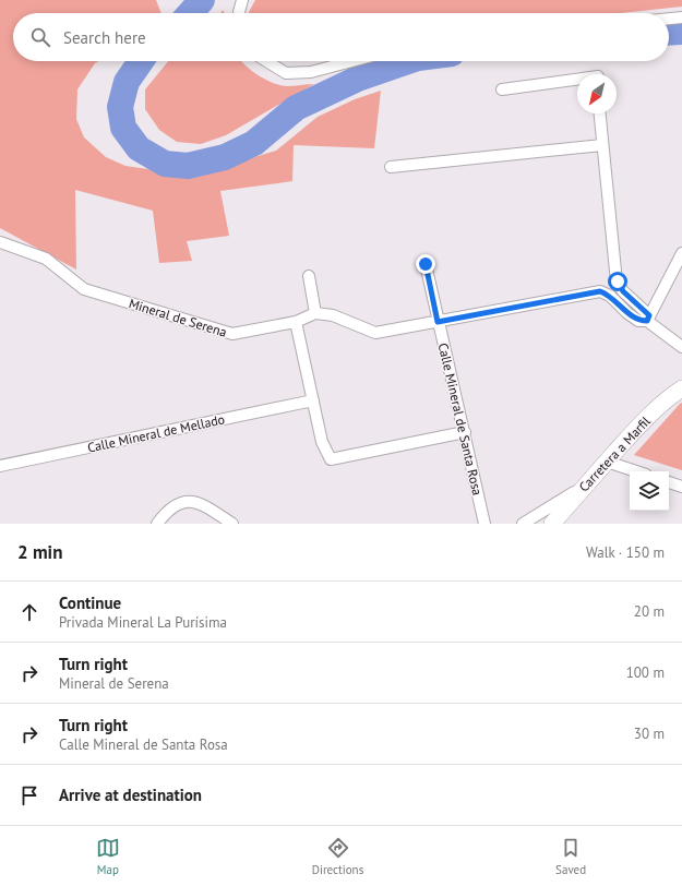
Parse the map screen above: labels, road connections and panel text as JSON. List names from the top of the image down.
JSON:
{
  "streets": {
    "main road": ["Carretera a Marfil"],
    "street": ["Mineral de Serena", "Calle Mineral de Santa Rosa", "Calle Mineral de Mellado"]
  },
  "north": "bottom left",
  "page": {
    "search": "Search here",
    "heading": ["2 min", "Walk · 150 m"],
    "list": [
      ["Continue", "Privada Mineral La Purísima", "20 m"],
      ["Turn right", "Mineral de Serena", "100 m"],
      ["Turn right", "Calle Mineral de Santa Rosa", "30 m"],
      "Arrive at destination"
    ],
    "nav": ["Map", "Directions", "Saved"]
  }
}
